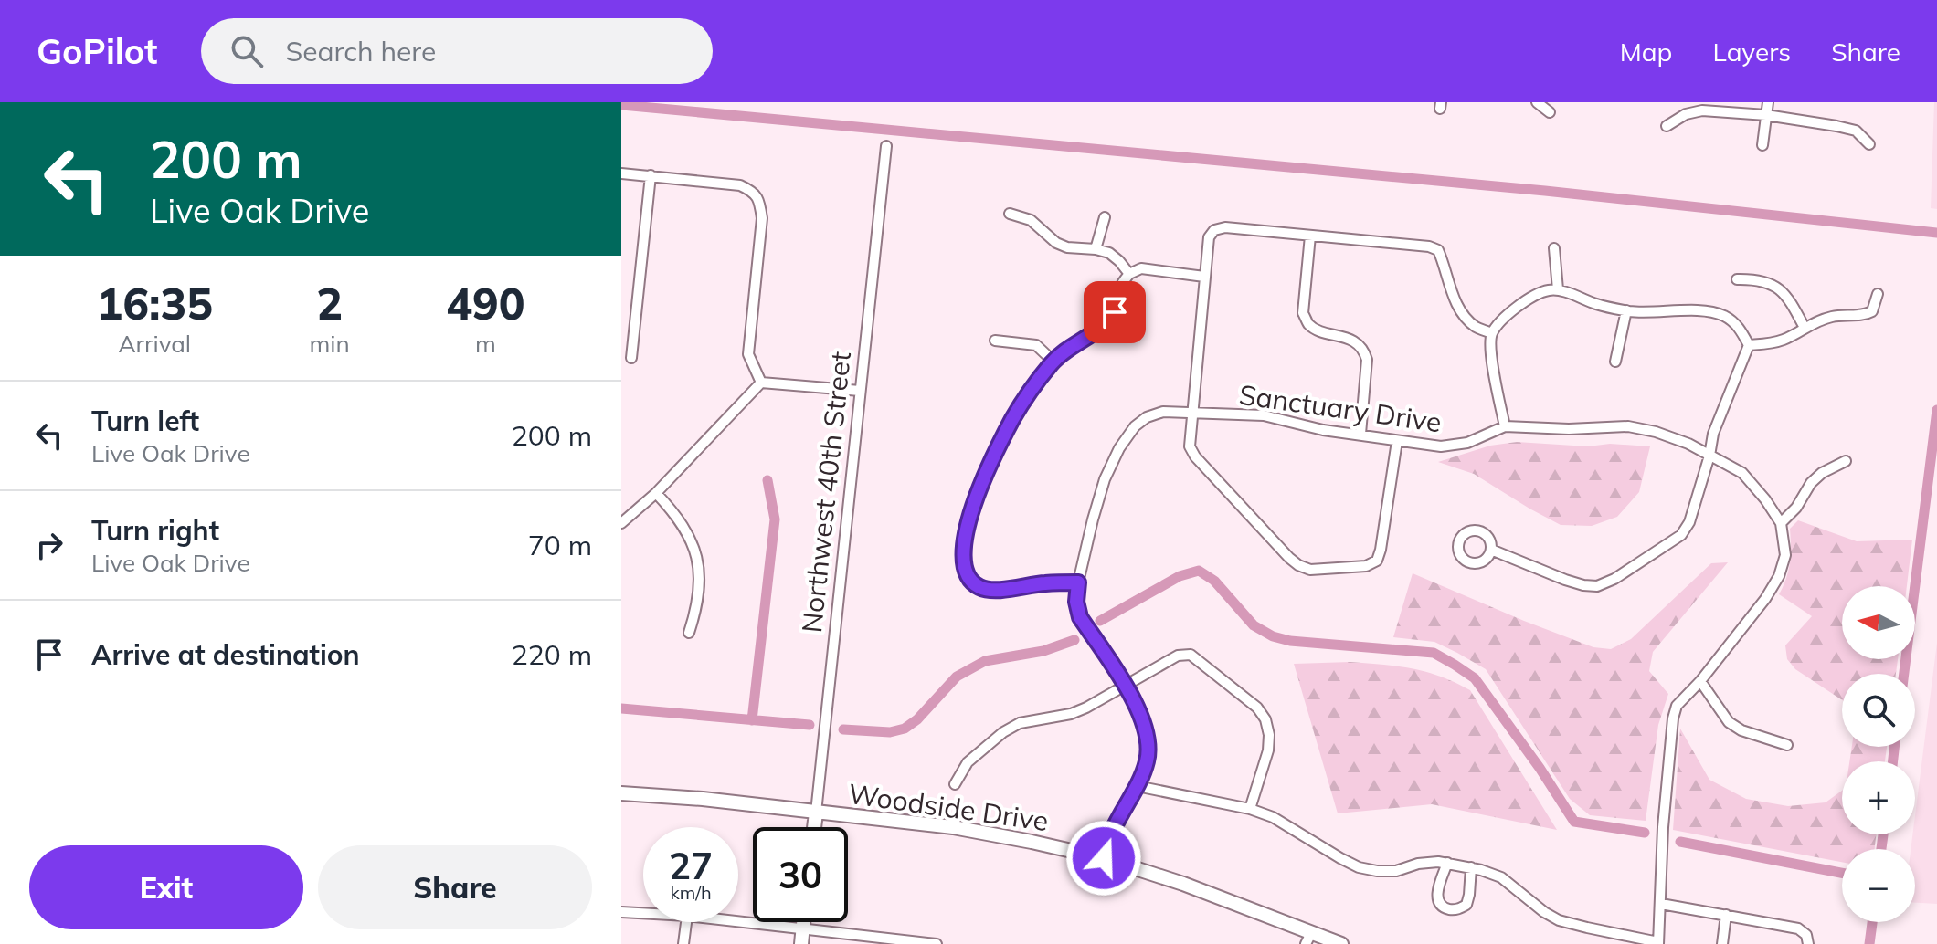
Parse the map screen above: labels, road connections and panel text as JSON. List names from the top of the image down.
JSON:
{
  "streets": {
    "street": ["Sanctuary Drive", "Northwest 40th Street", "Woodside Drive"]
  },
  "crossings": [
    ["Sanctuary Drive", "Woodside Drive"],
    ["Northwest 40th Street", "Woodside Drive"]
  ],
  "north": "left",
  "page": {
    "header": "GoPilot",
    "search": "Search here",
    "nav": ["Map", "Layers", "Share"],
    "turn": ["200 m", "Live Oak Drive"],
    "eta": [
      "16:35",
      "Arrival",
      "2",
      "min",
      "490",
      "m"
    ],
    "list": [
      {
        "name": "Turn left",
        "note": "Live Oak Drive",
        "value": "200 m"
      },
      {
        "name": "Turn right",
        "note": "Live Oak Drive",
        "value": "70 m"
      },
      {
        "name": "Arrive at destination",
        "value": "220 m"
      }
    ],
    "map_buttons": ["+", "−"],
    "speed": "27 km/h",
    "limit": "30",
    "buttons": ["Exit", "Share"]
  }
}
